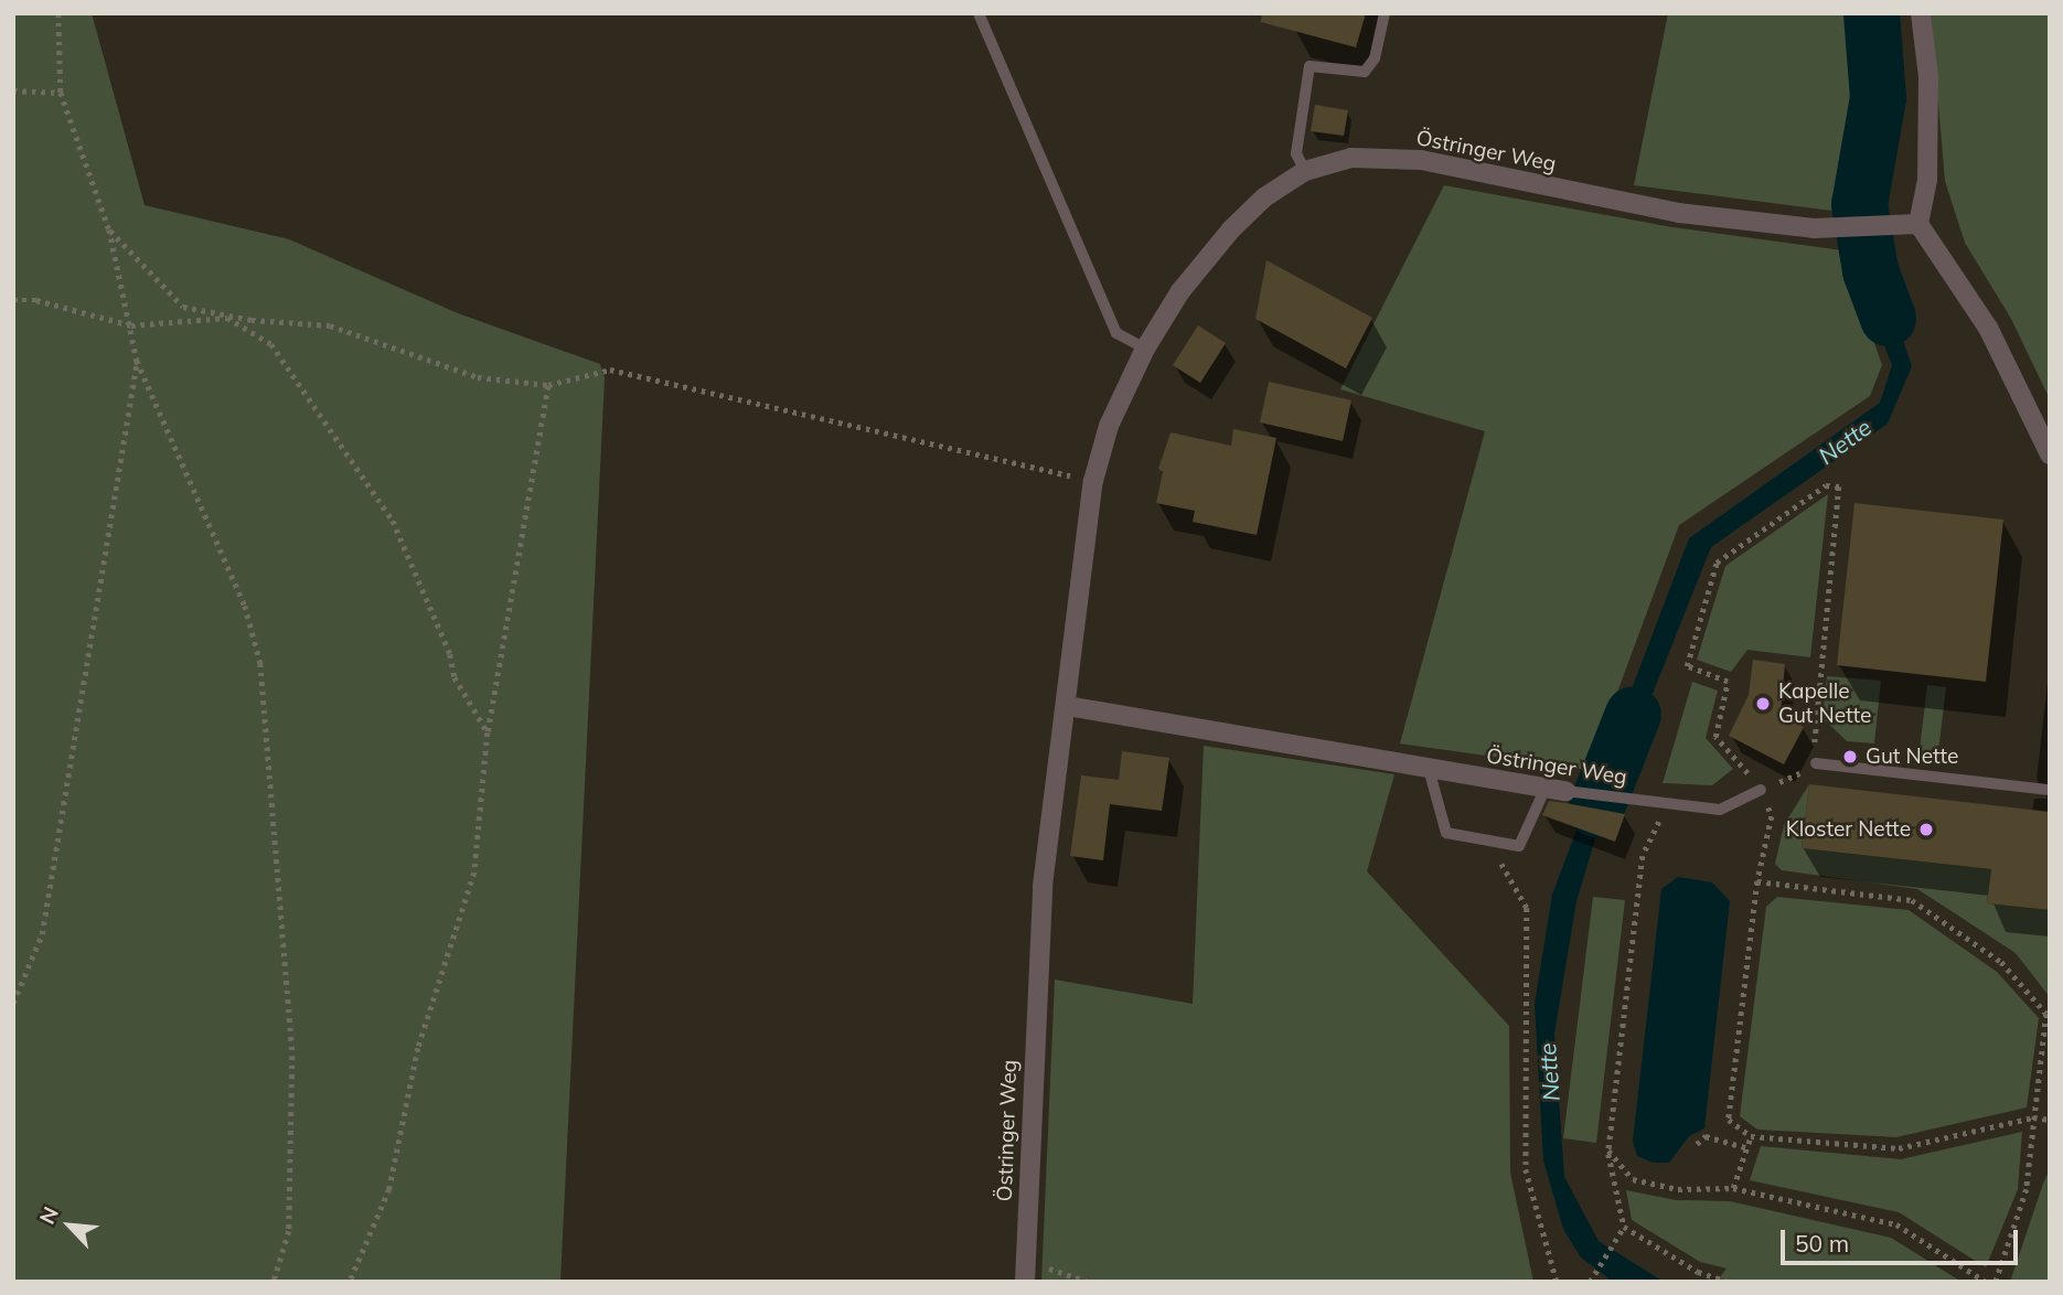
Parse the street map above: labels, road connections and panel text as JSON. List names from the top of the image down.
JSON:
{
  "streets": {
    "street": ["Östringer Weg"]
  },
  "water": ["Nette"],
  "places": ["Kapelle Gut Nette", "Gut Nette", "Kloster Nette"],
  "scale_bar": "50 m",
  "north": "top left"
}
